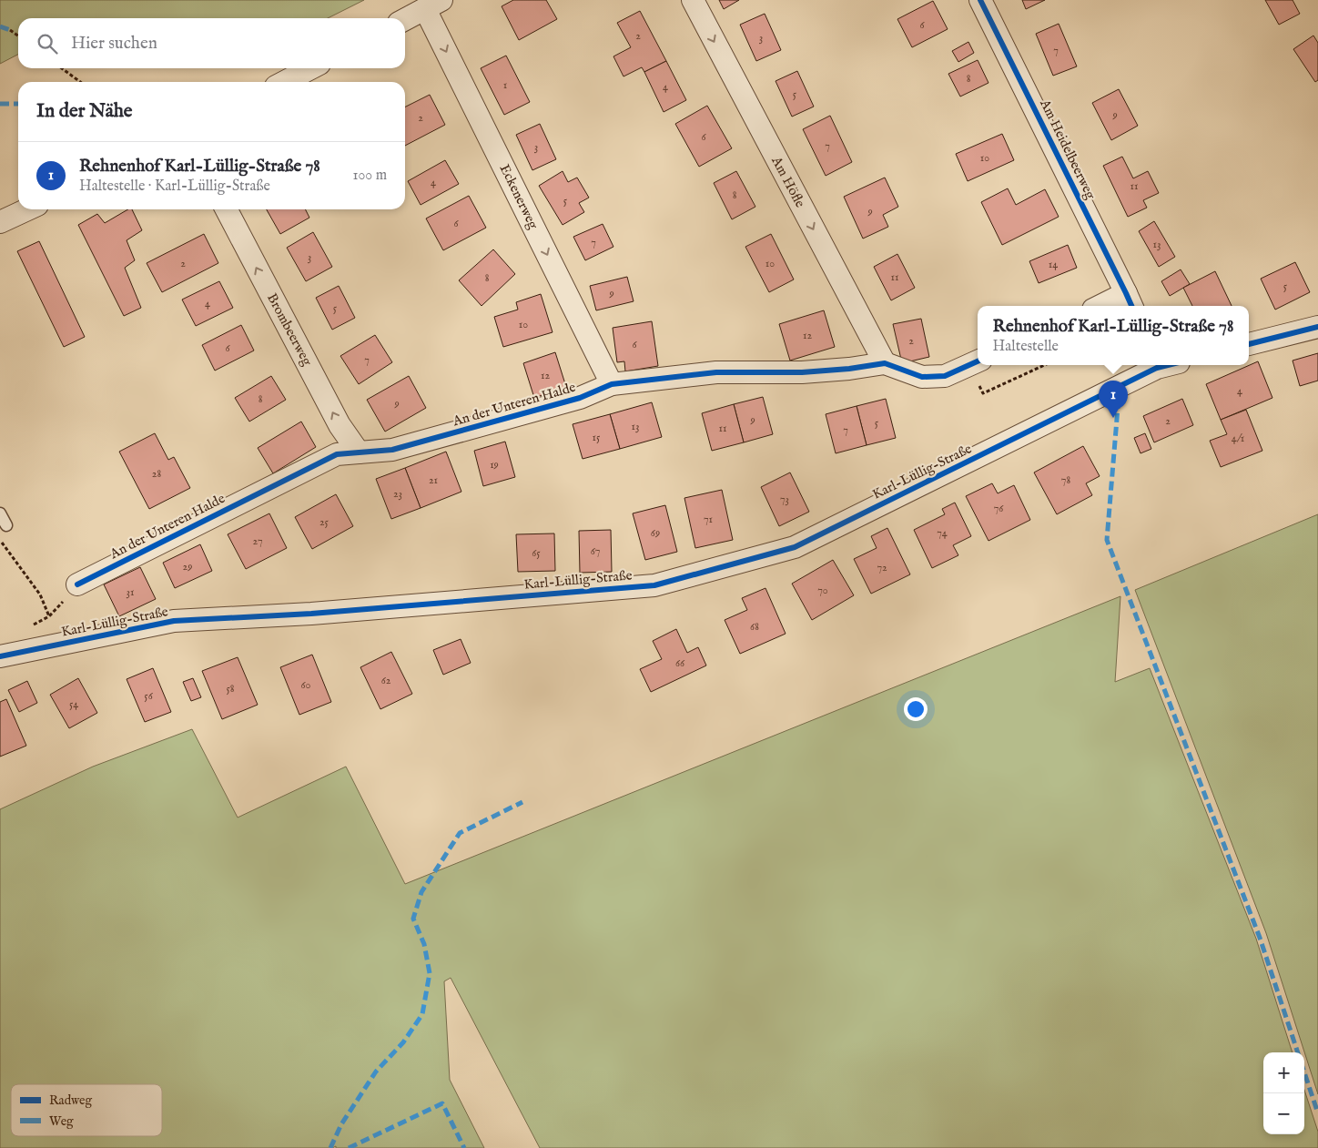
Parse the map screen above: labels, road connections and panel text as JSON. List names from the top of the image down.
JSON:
{
  "streets": {
    "street": [
      "Am Heidelbeerweg",
      "Am Höfle",
      "Eckenerweg",
      "Brombeerweg",
      "An der Unteren Halde",
      "Karl-Lüllig-Straße"
    ]
  },
  "crossings": [
    ["Am Höfle", "An der Unteren Halde"],
    ["Eckenerweg", "An der Unteren Halde"],
    ["Brombeerweg", "An der Unteren Halde"]
  ],
  "one_way": ["Am Höfle", "Eckenerweg", "Brombeerweg"],
  "house_numbers": [
    "6",
    "2",
    "3",
    "7",
    "8",
    "1",
    "4",
    "5",
    "9",
    "2",
    "6",
    "7",
    "3",
    "10",
    "4",
    "11",
    "8",
    "5",
    "9",
    "6",
    "7",
    "13",
    "3",
    "2",
    "10",
    "14",
    "11",
    "8",
    "5",
    "9",
    "4",
    "5",
    "10",
    "12",
    "2",
    "6",
    "6",
    "7",
    "12",
    "4",
    "8",
    "9",
    "9",
    "2",
    "5",
    "13",
    "11",
    "7",
    "15",
    "4/1",
    "19",
    "28",
    "21",
    "78",
    "23",
    "73",
    "76",
    "71",
    "25",
    "69",
    "74",
    "27",
    "67",
    "65",
    "29",
    "72",
    "70",
    "31",
    "68",
    "66",
    "62",
    "60",
    "58",
    "56",
    "54"
  ],
  "legend": ["Radweg", "Weg"],
  "page": {
    "search": "Hier suchen",
    "heading": "In der Nähe",
    "list": [
      {
        "mark": "1",
        "name": "Rehnenhof Karl-Lüllig-Straße 78",
        "note": "Haltestelle · Karl-Lüllig-Straße",
        "value": "100 m"
      }
    ],
    "popup": ["Rehnenhof Karl-Lüllig-Straße 78", "Haltestelle"],
    "pins": "1",
    "map_buttons": ["+", "−"]
  }
}
